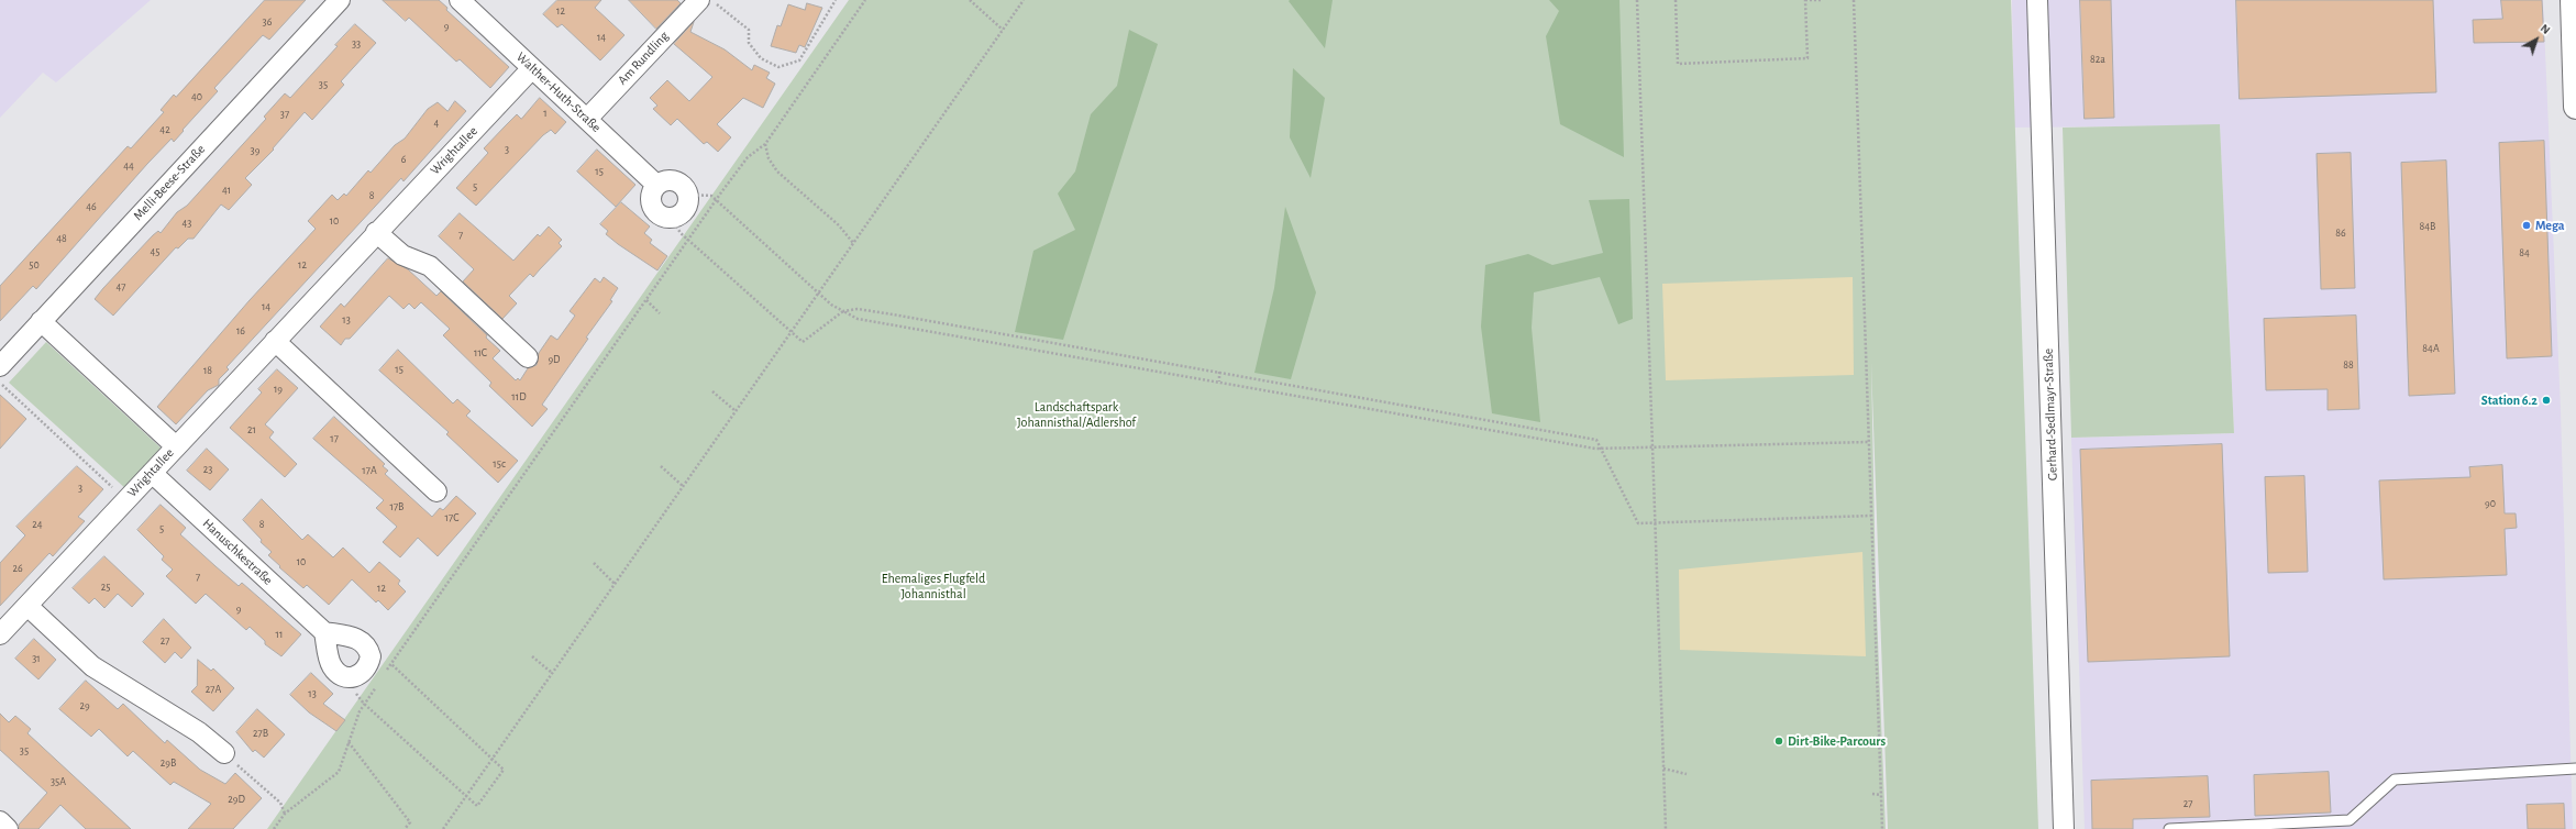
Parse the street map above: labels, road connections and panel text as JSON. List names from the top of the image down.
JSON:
{
  "streets": {
    "street": [
      "Am Rundling",
      "Walther-Huth-Straße",
      "Wrightallee",
      "Melli-Beese-Straße",
      "Gerhard-Sedlmayr-Straße",
      "Hanuschkestraße"
    ]
  },
  "crossings": [
    ["Am Rundling", "Walther-Huth-Straße"],
    ["Walther-Huth-Straße", "Wrightallee"],
    ["Wrightallee", "Hanuschkestraße"]
  ],
  "parks": ["Landschaftspark Johannisthal/Adlershof", "Ehemaliges Flugfeld Johannisthal"],
  "places": ["Mega", "Station 6.2", "Dirt-Bike-Parcours"],
  "house_numbers": [
    "12",
    "36",
    "9",
    "14",
    "33",
    "82a",
    "35",
    "40",
    "1",
    "37",
    "4",
    "42",
    "3",
    "39",
    "6",
    "44",
    "15",
    "5",
    "41",
    "8",
    "46",
    "10",
    "43",
    "84B",
    "86",
    "7",
    "48",
    "45",
    "84",
    "50",
    "12",
    "47",
    "14",
    "13",
    "16",
    "84A",
    "11C",
    "9D",
    "88",
    "15",
    "18",
    "19",
    "11D",
    "21",
    "17",
    "15c",
    "23",
    "17A",
    "3",
    "90",
    "17B",
    "17C",
    "24",
    "8",
    "5",
    "10",
    "26",
    "7",
    "25",
    "12",
    "9",
    "11",
    "27",
    "31",
    "27A",
    "13",
    "29",
    "27B",
    "35",
    "29B",
    "35A",
    "29D",
    "27"
  ],
  "north": "top right"
}
